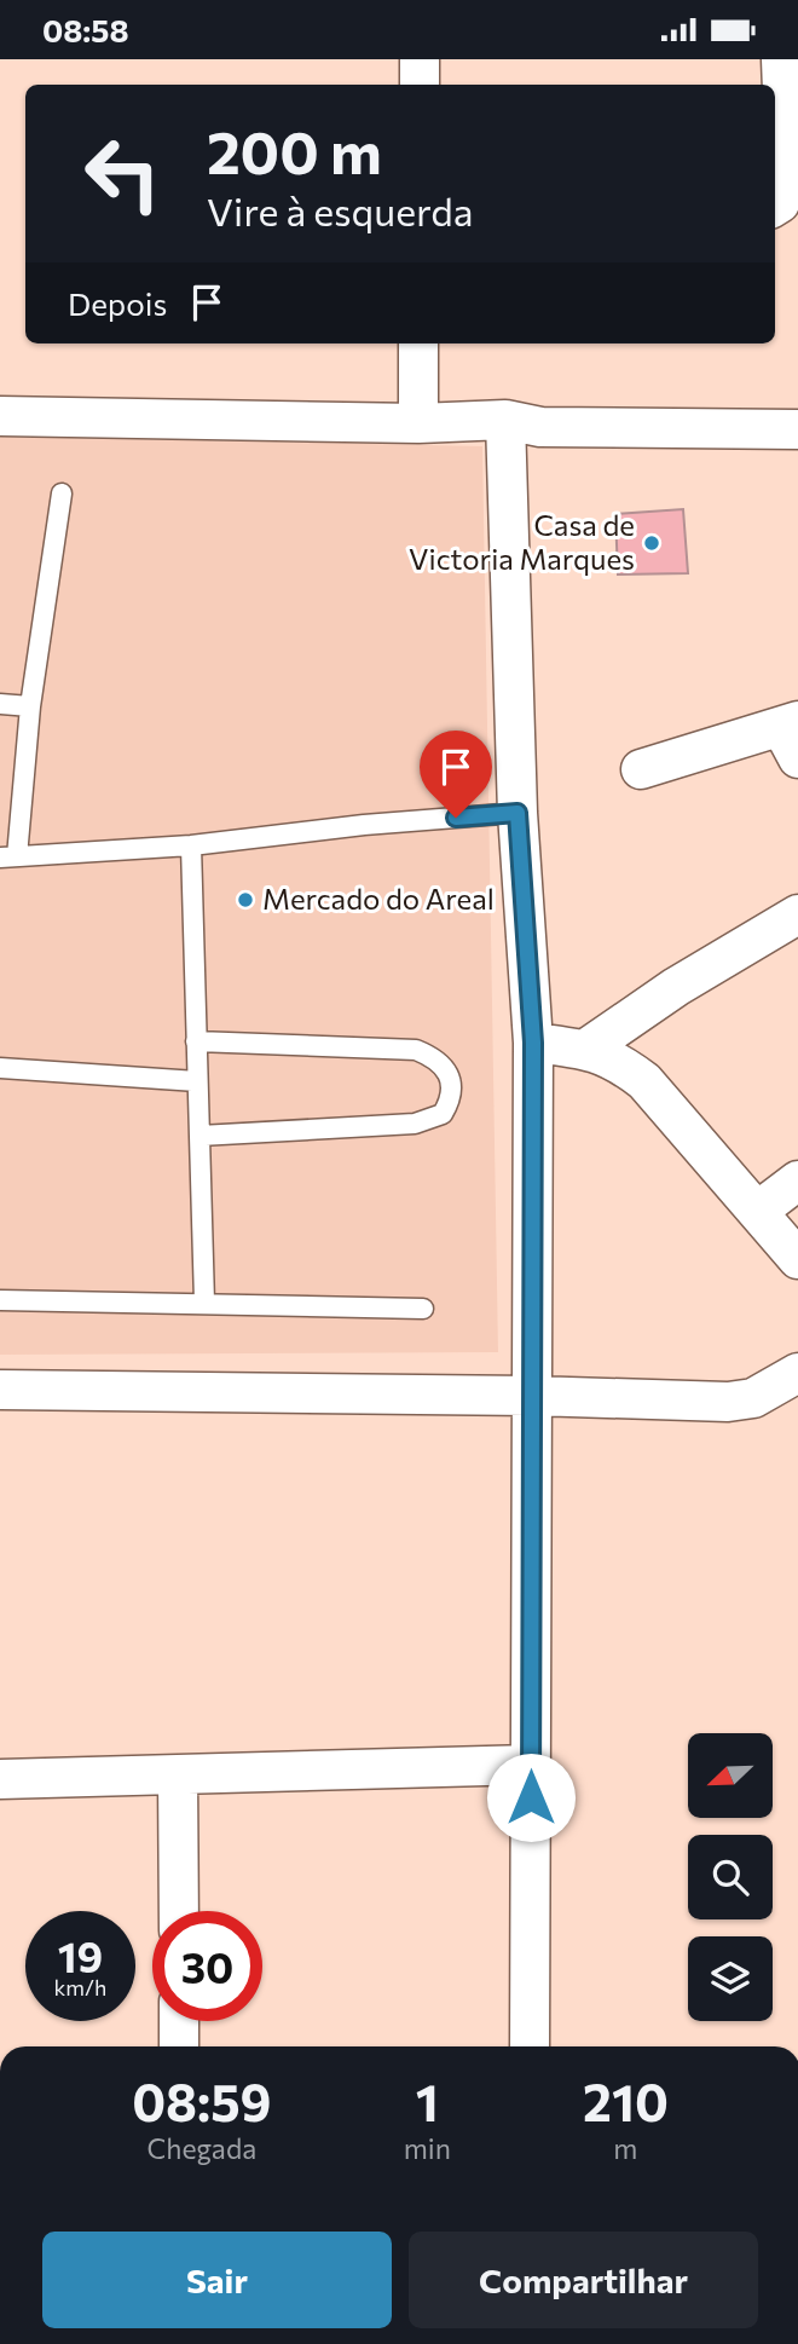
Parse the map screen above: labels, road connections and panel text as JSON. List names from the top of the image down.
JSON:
{
  "places": ["Casa de Victoria Marques", "Mercado do Areal"],
  "north": "bottom left",
  "page": {
    "status": "08:58",
    "turn": ["200 m", "Vire à esquerda"],
    "then": "Depois",
    "speed": "19 km/h",
    "limit": "30",
    "eta": [
      "08:59",
      "Chegada",
      "1",
      "min",
      "210",
      "m"
    ],
    "buttons": ["Sair", "Compartilhar"]
  }
}
